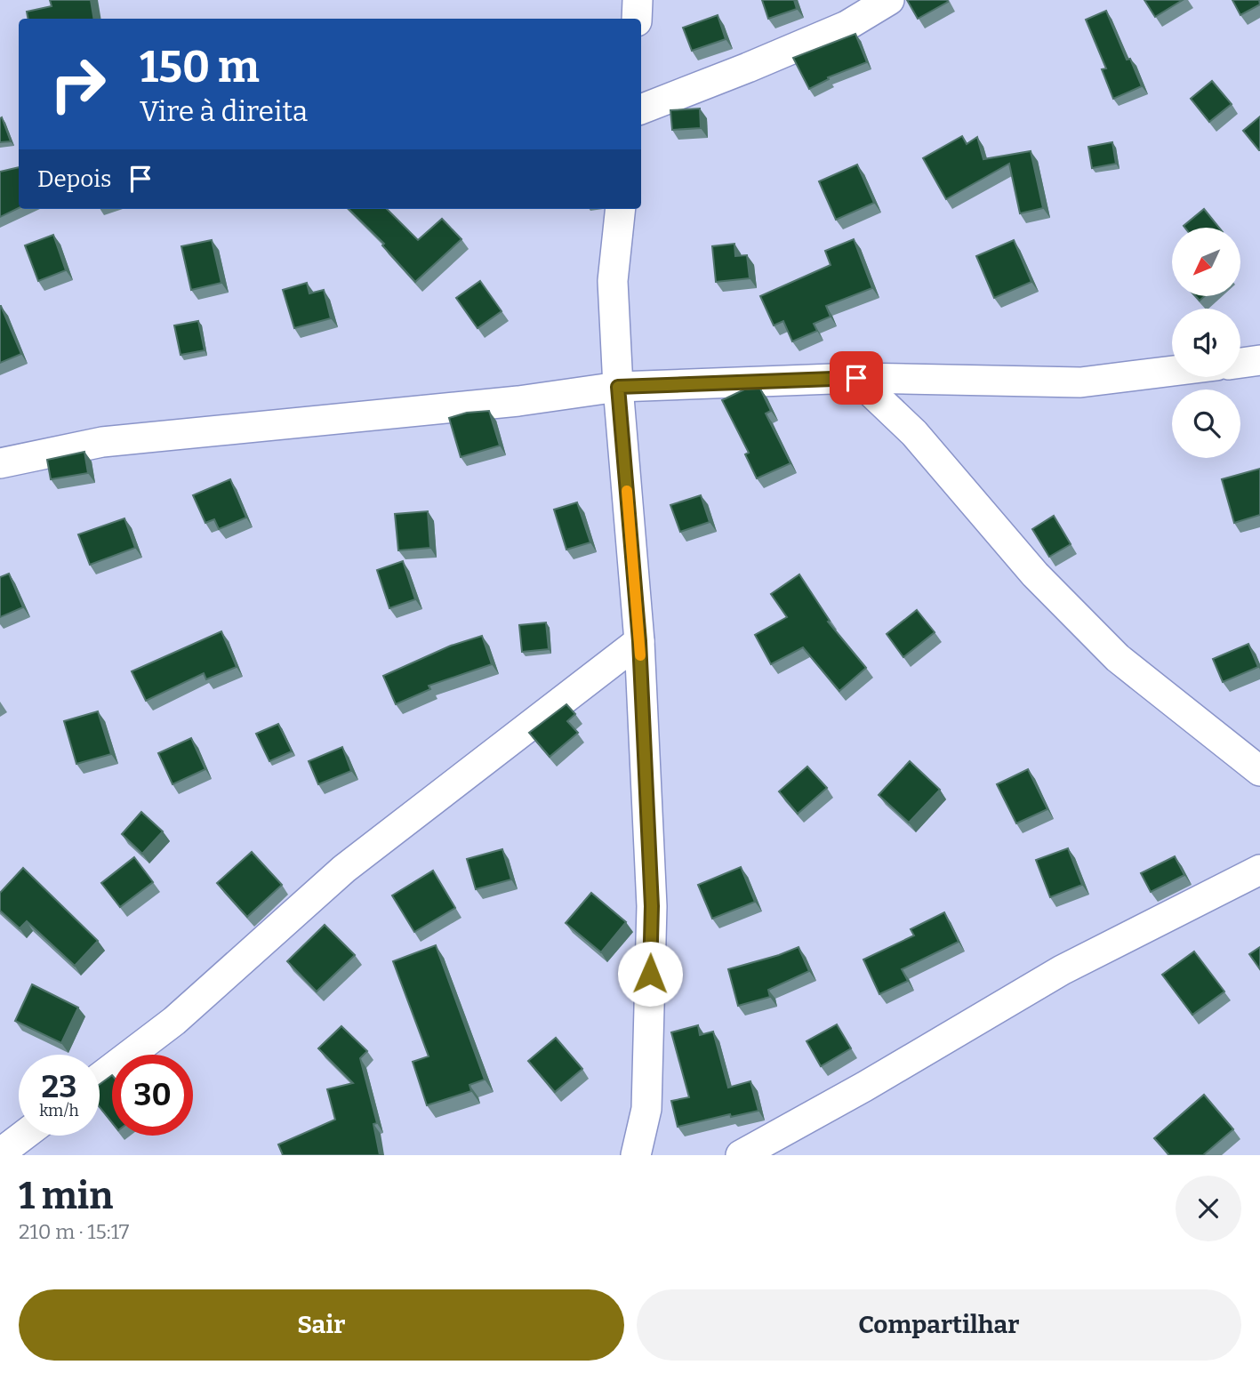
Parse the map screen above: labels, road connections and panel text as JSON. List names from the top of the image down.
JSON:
{
  "north": "bottom left",
  "page": {
    "turn": ["150 m", "Vire à direita"],
    "then": "Depois",
    "speed": "23 km/h",
    "limit": "30",
    "heading": ["1 min", "210 m · 15:17"],
    "buttons": ["Sair", "Compartilhar"]
  }
}
